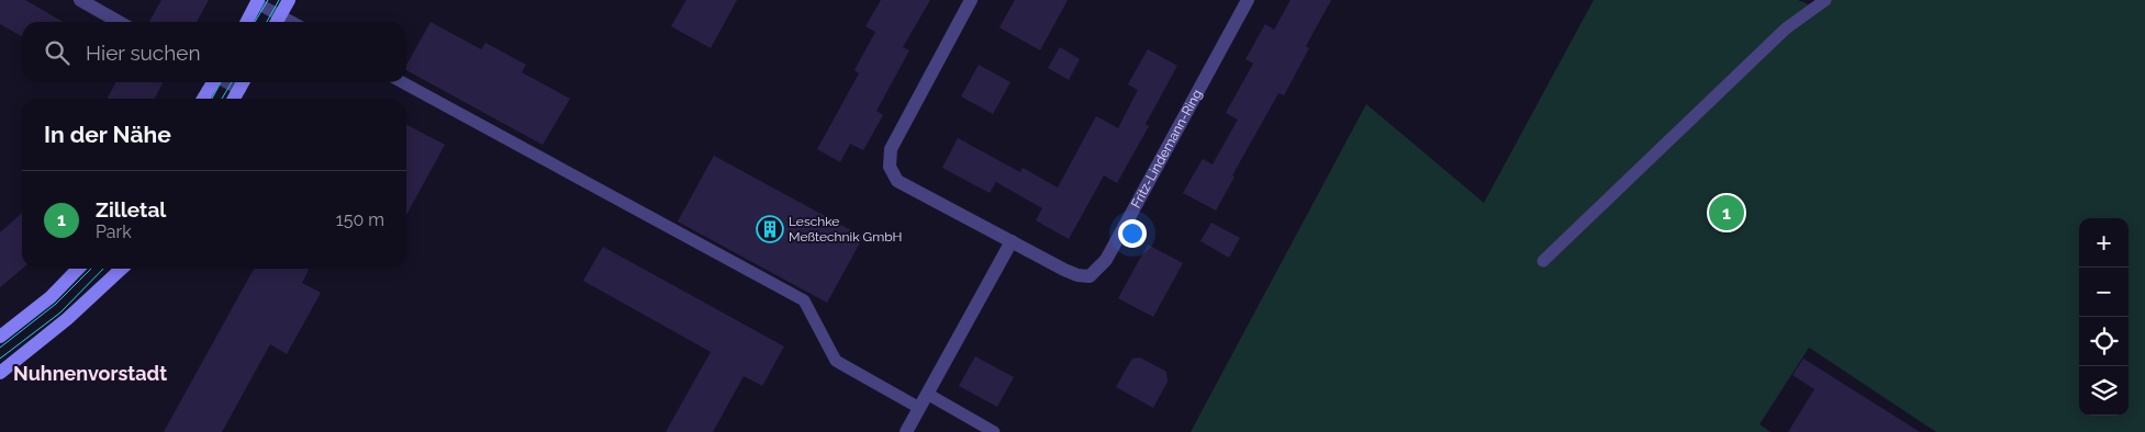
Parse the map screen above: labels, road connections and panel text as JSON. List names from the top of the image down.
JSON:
{
  "streets": {
    "street": ["Fritz-Lindemann-Ring"]
  },
  "districts": ["Nuhnenvorstadt"],
  "places": {
    "building": ["Leschke Meßtechnik GmbH"]
  },
  "page": {
    "search": "Hier suchen",
    "heading": "In der Nähe",
    "list": [
      {
        "mark": "1",
        "name": "Zilletal",
        "note": "Park",
        "value": "150 m"
      }
    ],
    "pins": "1",
    "map_buttons": ["+", "−"]
  }
}
